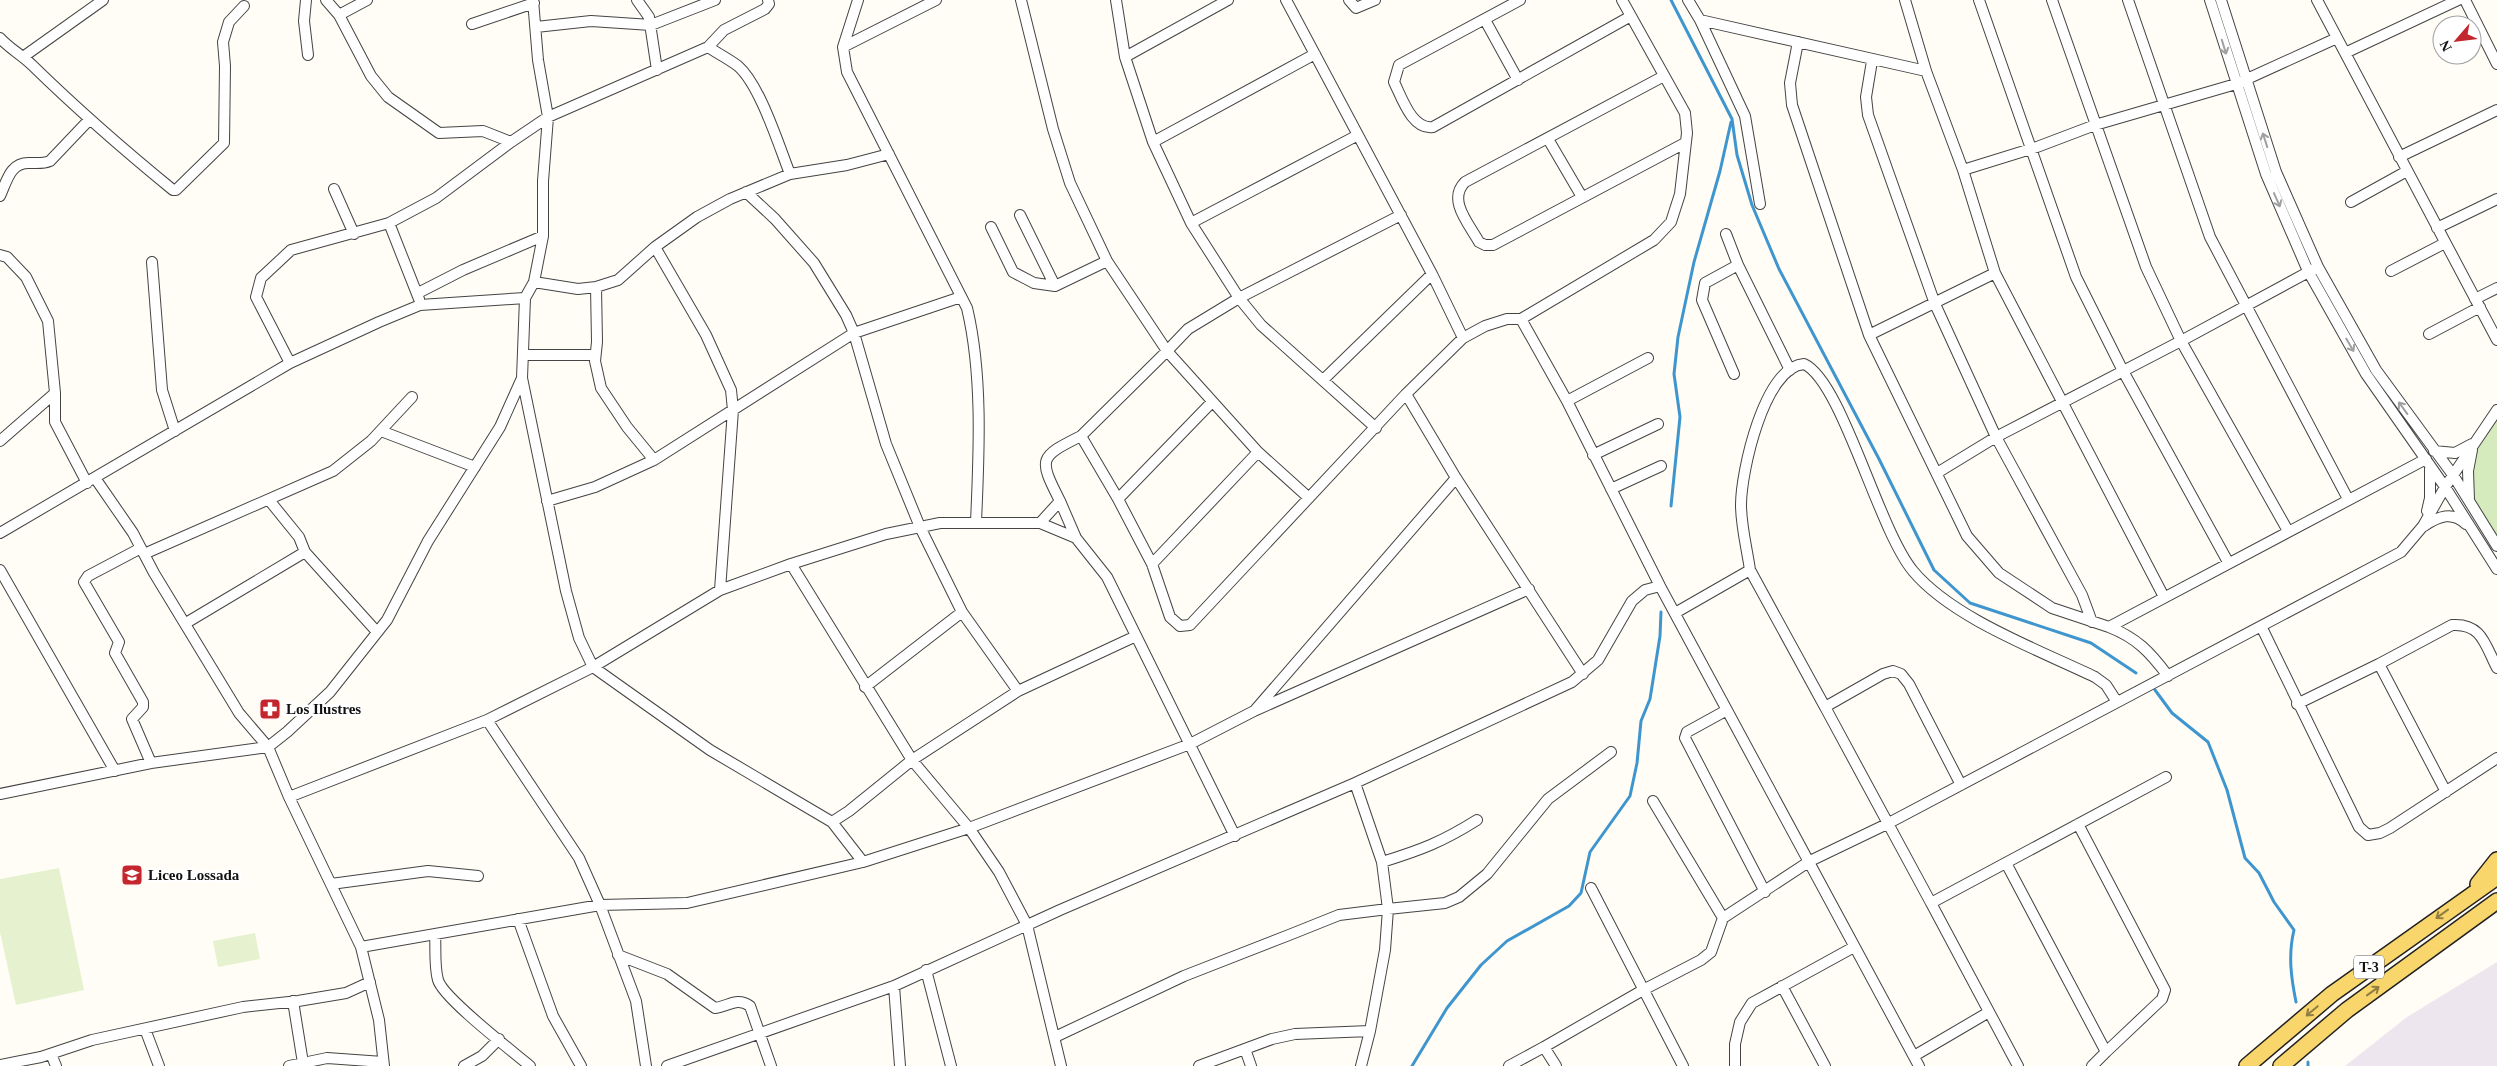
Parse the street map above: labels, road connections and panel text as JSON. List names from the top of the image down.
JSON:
{
  "streets": {
    "main road": ["T-3"]
  },
  "places": {
    "pharmacy": ["Los Ilustres"],
    "school or university": ["Liceo Lossada"]
  },
  "north": "bottom left"
}
